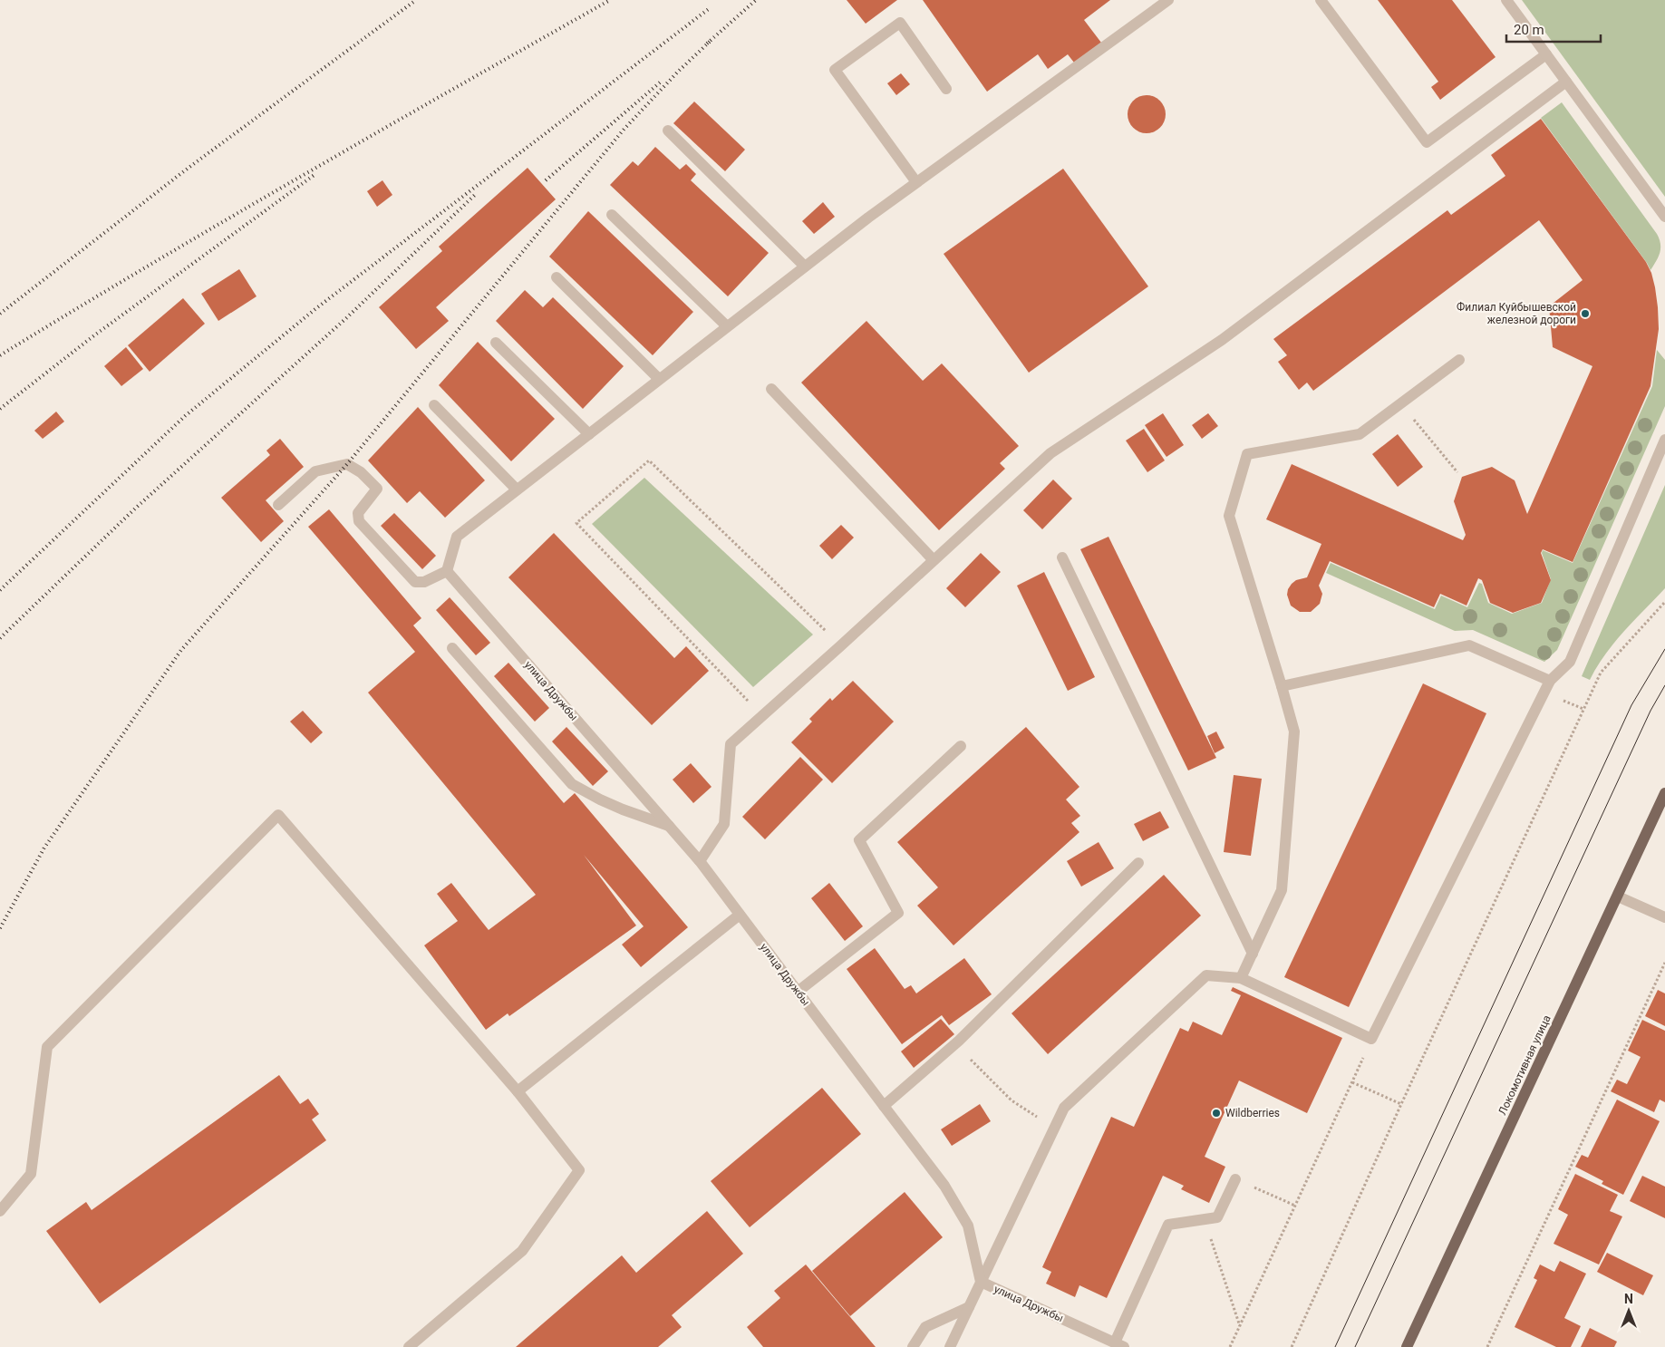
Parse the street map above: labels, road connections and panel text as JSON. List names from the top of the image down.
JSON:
{
  "streets": {
    "main road": ["Локомотивная улица"],
    "street": ["улица Дружбы"]
  },
  "places": ["Филиал Куйбышевской железной дороги", "Wildberries"],
  "scale_bar": "20 m",
  "north": "top"
}
